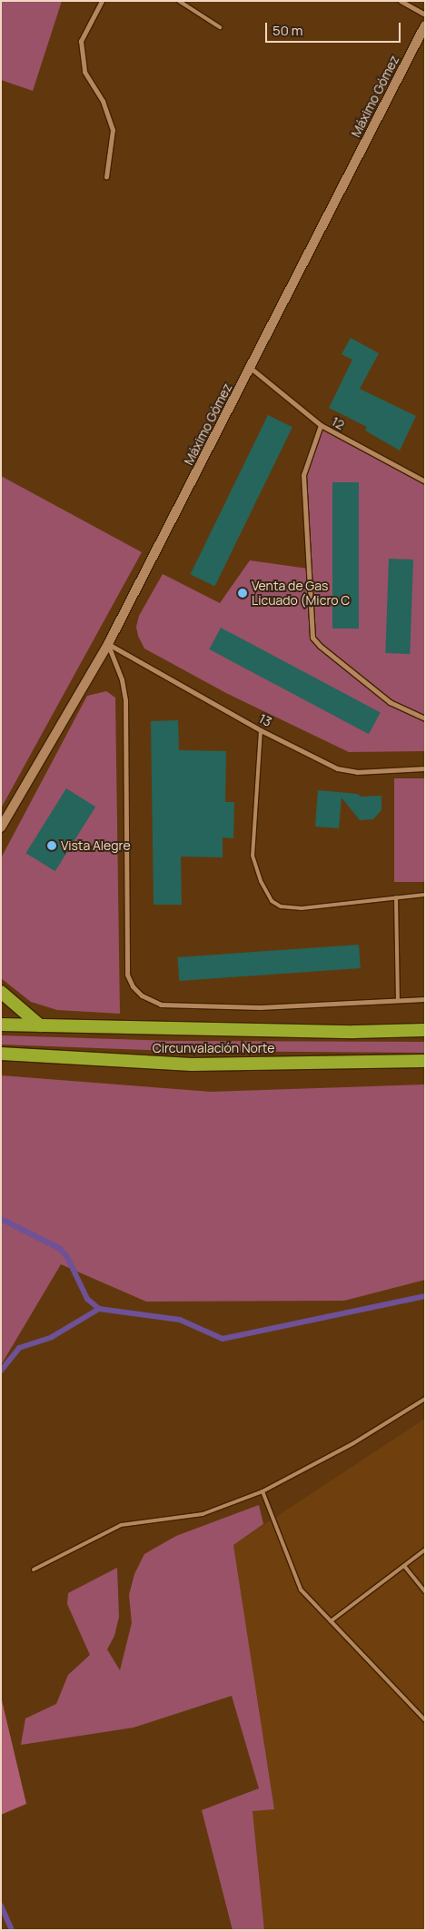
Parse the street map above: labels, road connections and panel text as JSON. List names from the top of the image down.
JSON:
{
  "streets": {
    "highway": ["Circunvalación Norte"],
    "main road": ["Máximo Gómez"],
    "street": ["12", "13"]
  },
  "crossings": [
    ["Máximo Gómez", "12"],
    ["Máximo Gómez", "13"]
  ],
  "places": ["Venta de Gas Licuado (Micro C", "Vista Alegre"],
  "scale_bar": "50 m"
}
